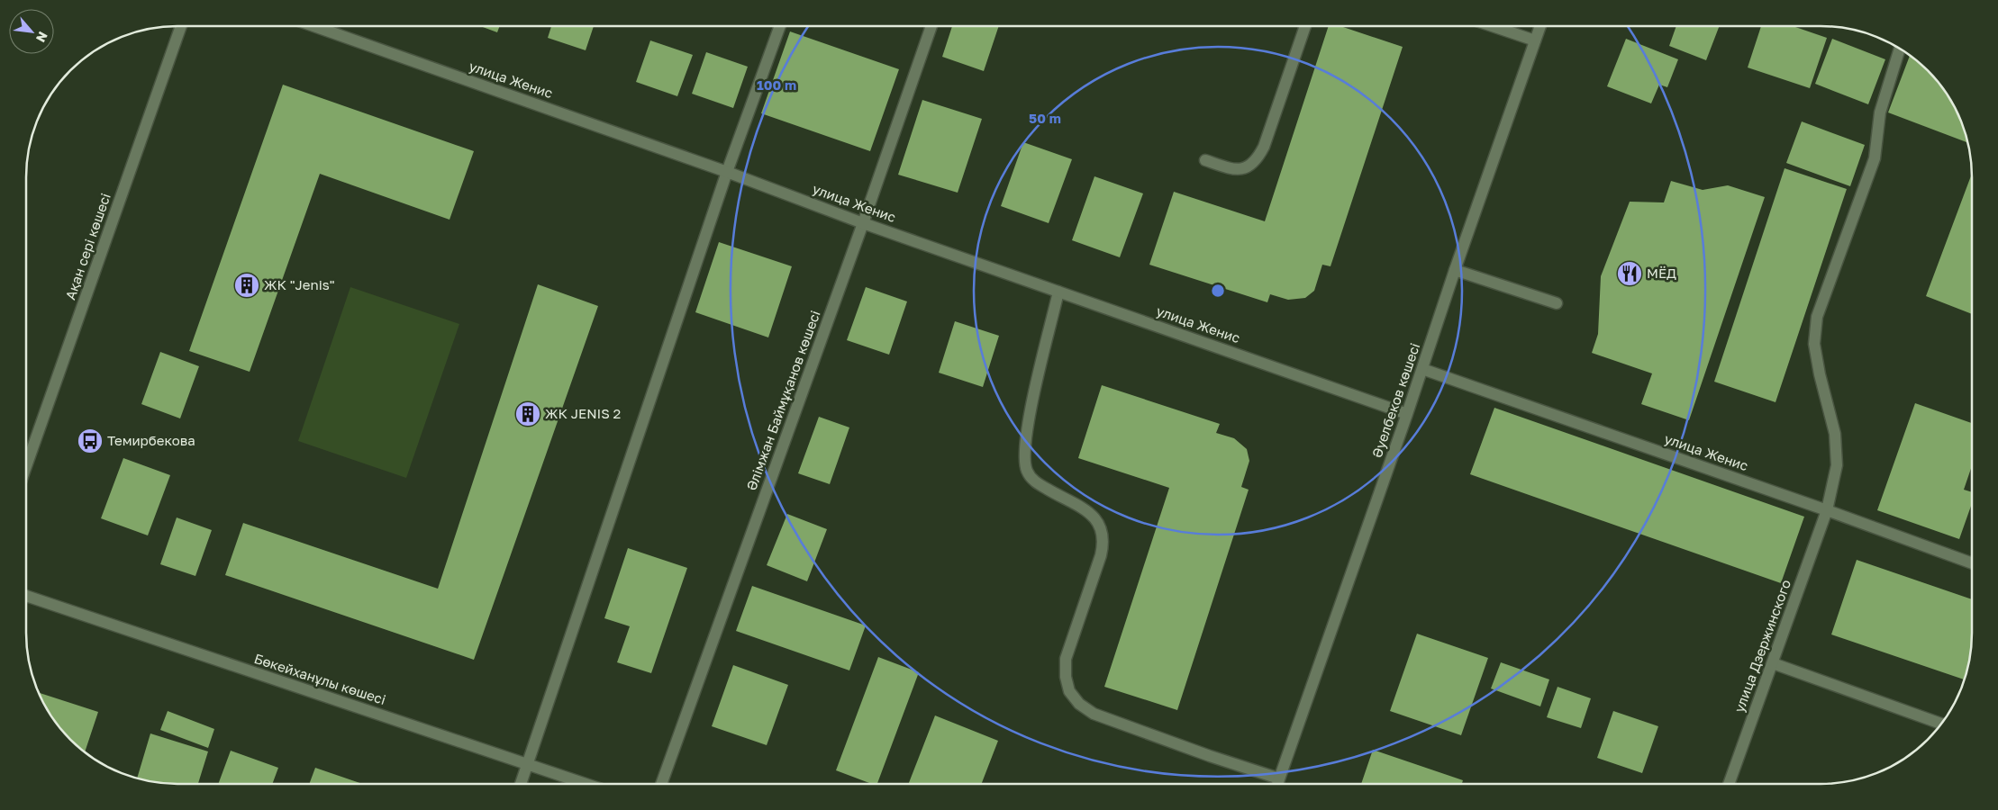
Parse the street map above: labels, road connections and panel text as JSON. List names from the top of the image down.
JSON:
{
  "streets": {
    "street": [
      "улица Женис",
      "Ақан сері көшесі",
      "Әлімжан Баймұқанов көшесі",
      "Әуелбеков көшесі",
      "улица Дзержинского",
      "Бөкейханұлы көшесі"
    ]
  },
  "crossings": [
    ["улица Женис", "Әлімжан Баймұқанов көшесі"],
    ["улица Женис", "Әуелбеков көшесі"],
    ["улица Женис", "улица Дзержинского"]
  ],
  "places": {
    "restaurant": ["МЁД"],
    "building": ["ЖК \"Jenis\"", "ЖК JENIS 2"],
    "bus stop": ["Темирбекова"]
  },
  "north": "bottom right",
  "rings": ["100 m", "50 m"]
}
